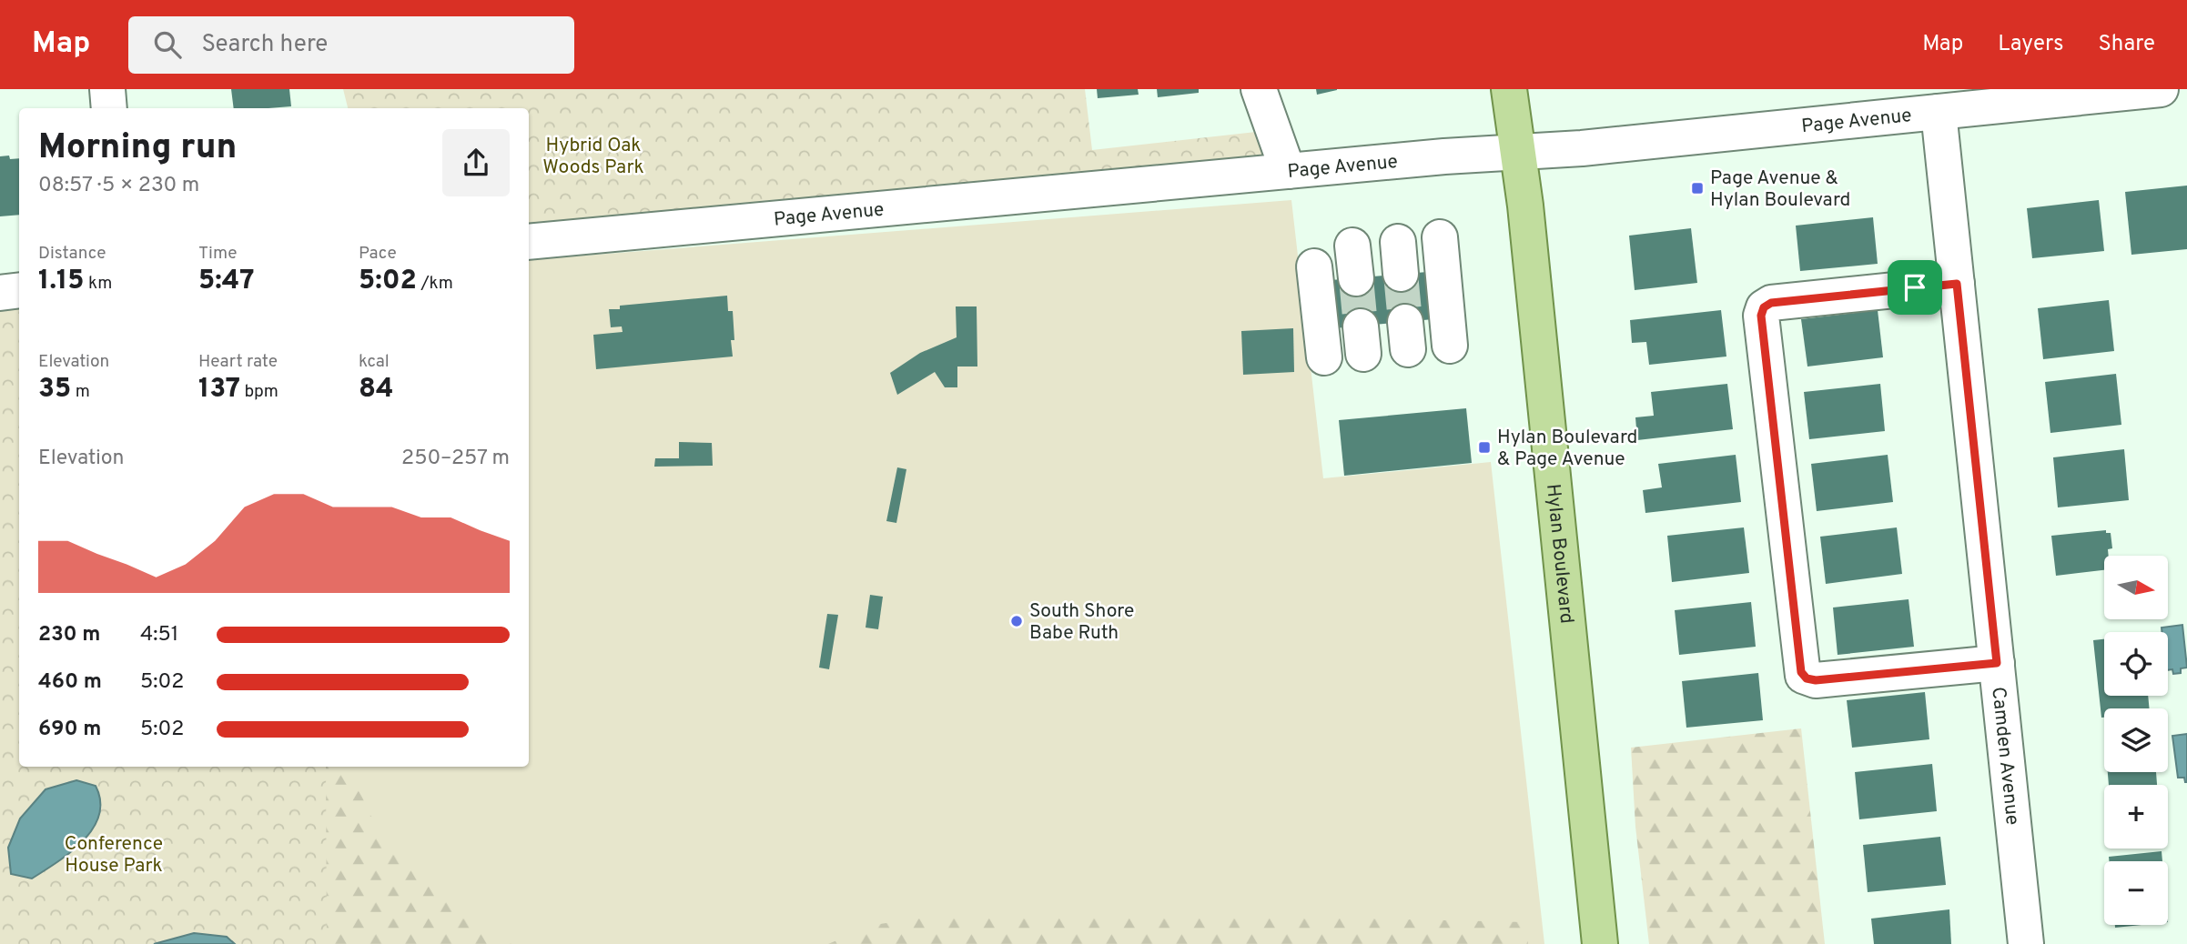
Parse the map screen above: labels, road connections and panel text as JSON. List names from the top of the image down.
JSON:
{
  "streets": {
    "main road": ["Hylan Boulevard"],
    "street": ["Page Avenue", "Camden Avenue"]
  },
  "crossings": [
    ["Page Avenue", "Hylan Boulevard"],
    ["Page Avenue", "Camden Avenue"]
  ],
  "parks": ["Hybrid Oak Woods Park", "Conference House Park"],
  "places": {
    "transit": ["Page Avenue & Hylan Boulevard", "Hylan Boulevard & Page Avenue"],
    "other": ["South Shore Babe Ruth"]
  },
  "north": "right",
  "page": {
    "header": "Map",
    "search": "Search here",
    "nav": ["Map", "Layers", "Share"],
    "heading": ["Morning run", "08:57 · 5 × 230 m"],
    "stats": [
      ["Distance", "1.15 km"],
      ["Time", "5:47"],
      ["Pace", "5:02 /km"],
      ["Elevation", "35 m"],
      ["Heart rate", "137 bpm"],
      ["kcal", "84"]
    ],
    "chart": ["Elevation", "250–257 m"],
    "map_buttons": ["+", "−"],
    "list": [
      {
        "name": "230 m",
        "note": "4:51"
      },
      {
        "name": "460 m",
        "note": "5:02"
      },
      {
        "name": "690 m",
        "note": "5:02"
      }
    ]
  }
}
